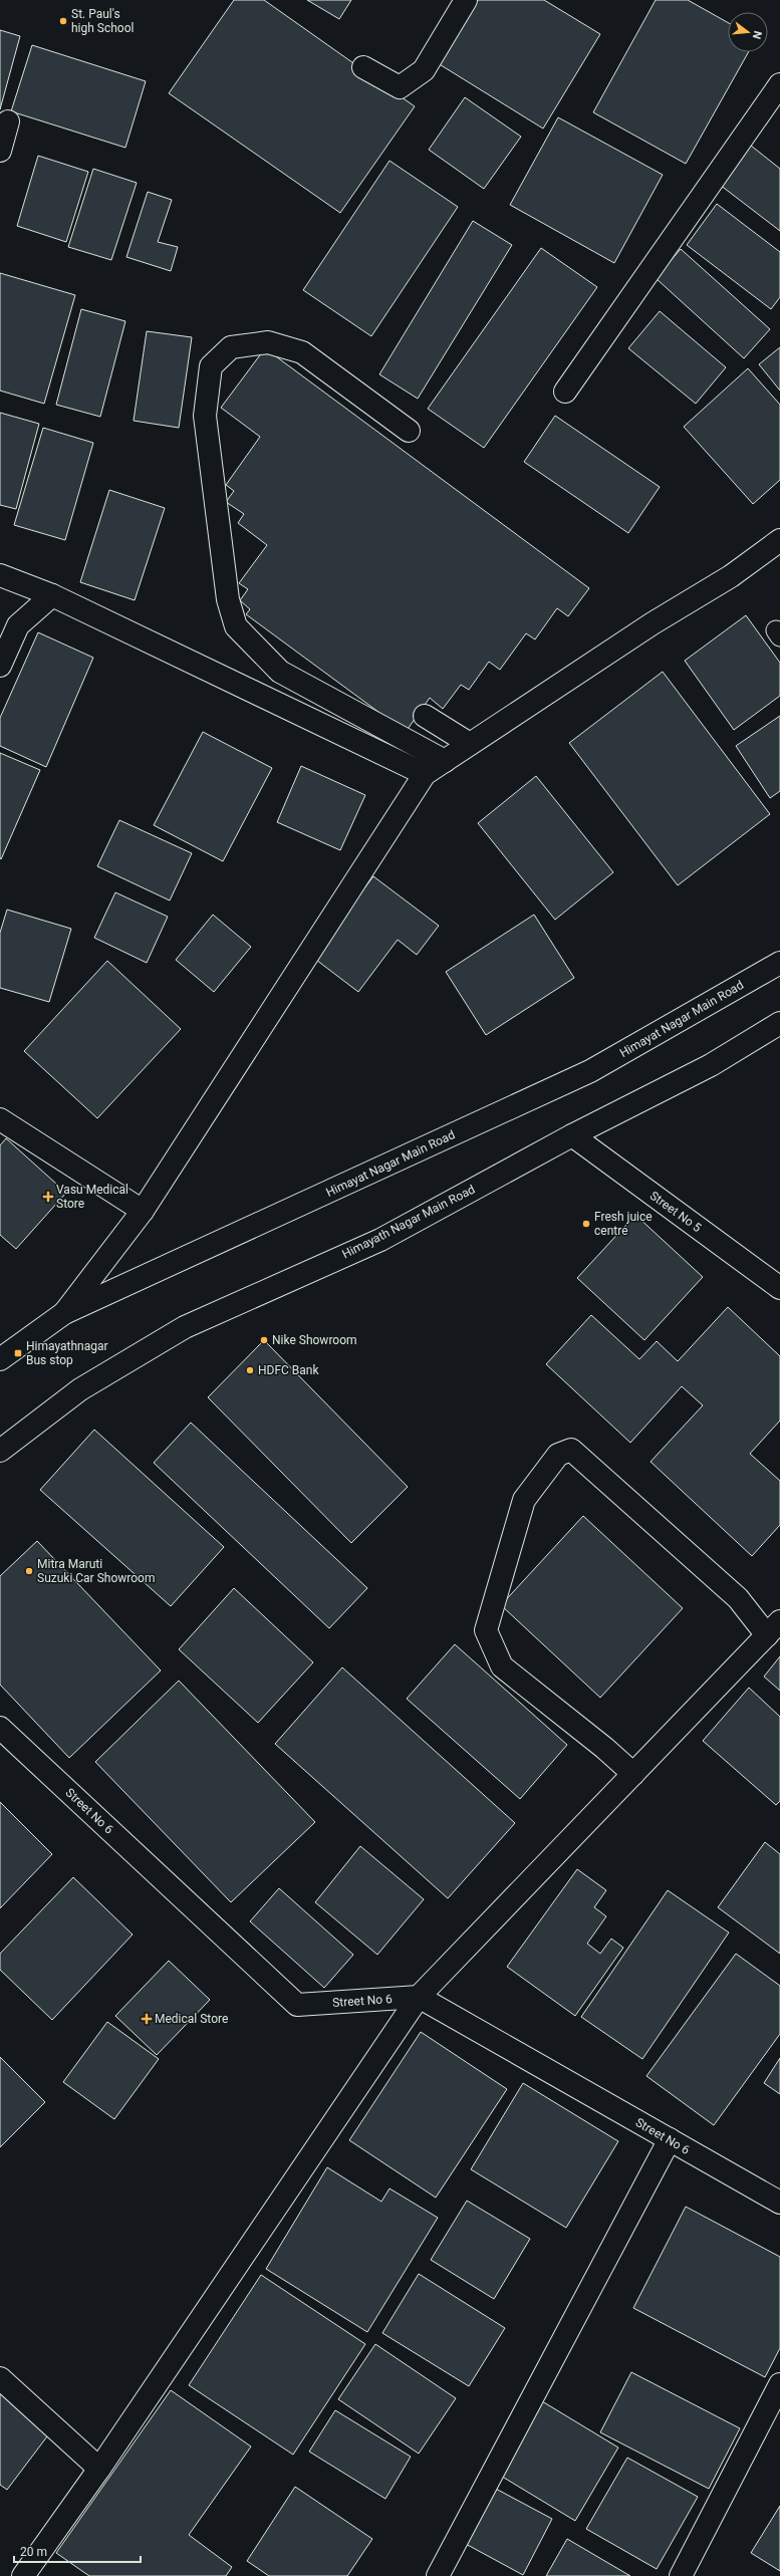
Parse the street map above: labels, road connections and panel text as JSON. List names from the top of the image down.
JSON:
{
  "streets": {
    "street": [
      "Himayat Nagar Main Road",
      "Street No 5",
      "Himayath Nagar Main Road",
      "Street No 6"
    ]
  },
  "crossings": [
    ["Street No 5", "Himayath Nagar Main Road"]
  ],
  "places": {
    "other": [
      "St. Paul's high School",
      "Fresh juice centre",
      "Nike Showroom",
      "HDFC Bank",
      "Mitra Maruti Suzuki Car Showroom"
    ],
    "health": ["Vasu Medical Store", "Medical Store"],
    "transit": ["Himayathnagar Bus stop"]
  },
  "scale_bar": "20 m",
  "north": "right"
}
